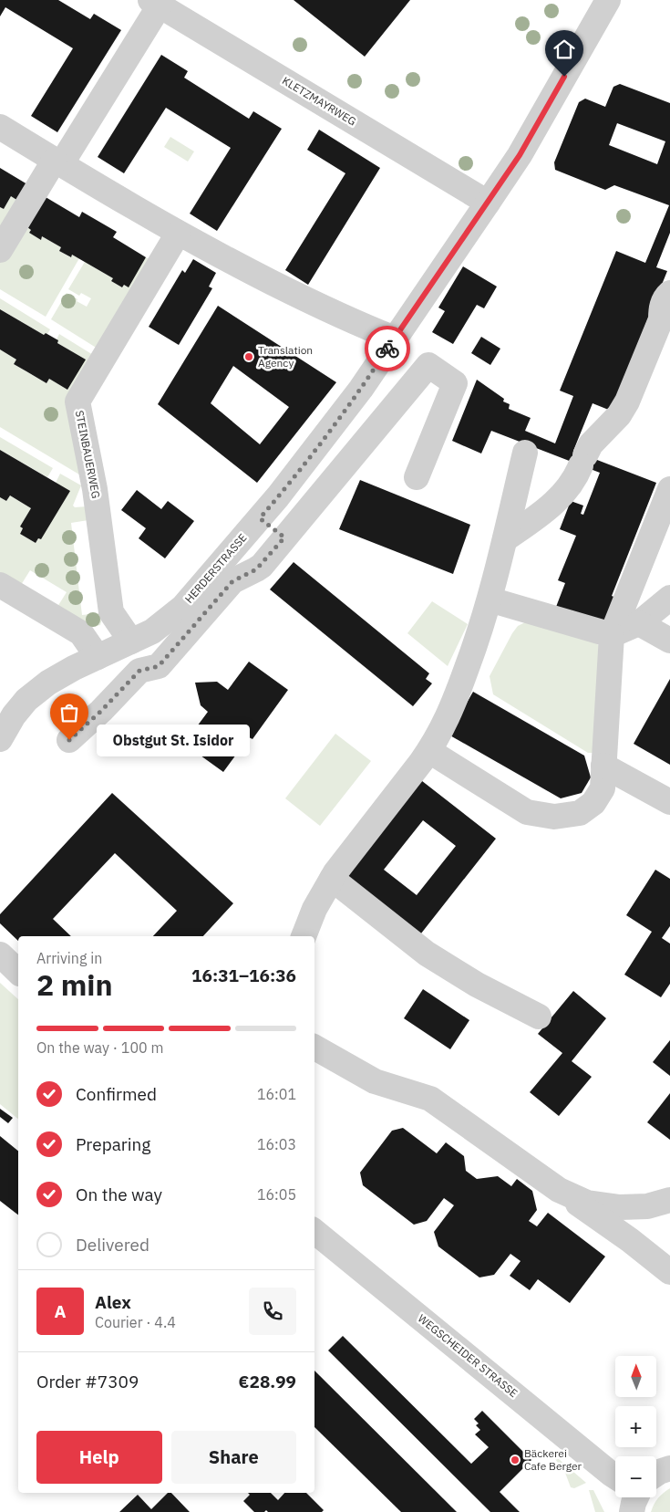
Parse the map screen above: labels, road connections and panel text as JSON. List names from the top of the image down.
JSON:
{
  "streets": {
    "street": [
      "KLETZMAYRWEG",
      "STEINBAUERWEG",
      "HERDERSTRASSE",
      "WEGSCHEIDER STRASSE"
    ]
  },
  "crossings": [
    ["KLETZMAYRWEG", "HERDERSTRASSE"],
    ["STEINBAUERWEG", "HERDERSTRASSE"]
  ],
  "places": ["Translation Agency", "Obstgut St. Isidor", "Bäckerei Cafe Berger"],
  "north": "top",
  "page": {
    "bubble": "Obstgut St. Isidor",
    "heading": ["2 min", "Arriving in", "16:31–16:36"],
    "panel": [
      "Alex",
      "Courier · 4.4",
      "Order #7309",
      "€28.99"
    ],
    "bar": "On the way · 100 m",
    "list": [
      ["Confirmed", "16:01"],
      ["Preparing", "16:03"],
      ["On the way", "16:05"],
      "Delivered"
    ],
    "round": "A",
    "map_buttons": ["+", "−"],
    "buttons": ["Help", "Share"]
  }
}
